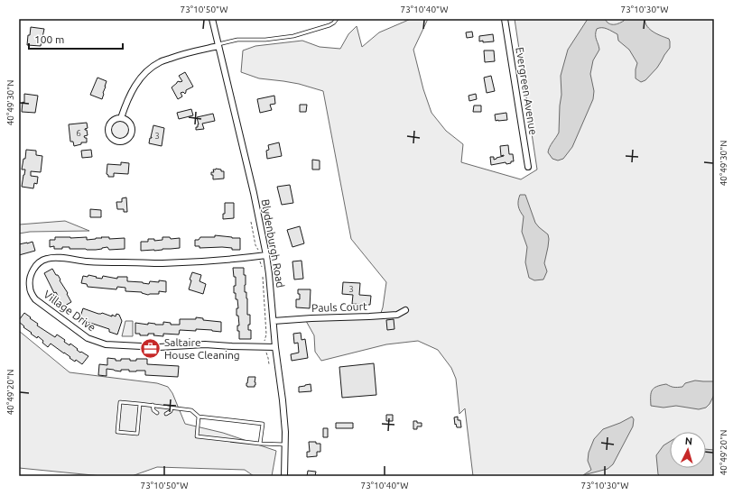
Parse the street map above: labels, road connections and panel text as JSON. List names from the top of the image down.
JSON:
{
  "streets": {
    "street": [
      "Evergreen Avenue",
      "Blydenburgh Road",
      "Pauls Court",
      "Village Drive"
    ]
  },
  "crossings": [
    ["Blydenburgh Road", "Pauls Court"],
    ["Blydenburgh Road", "Village Drive"]
  ],
  "places": {
    "office": ["Saltaire House Cleaning"]
  },
  "house_numbers": ["6", "3", "3"],
  "scale_bar": "100 m",
  "north": "top",
  "coordinates": [
    "73°10'50\"W",
    "73°10'40\"W",
    "73°10'30\"W",
    "40°49'30\"N",
    "40°49'20\"N"
  ]
}
